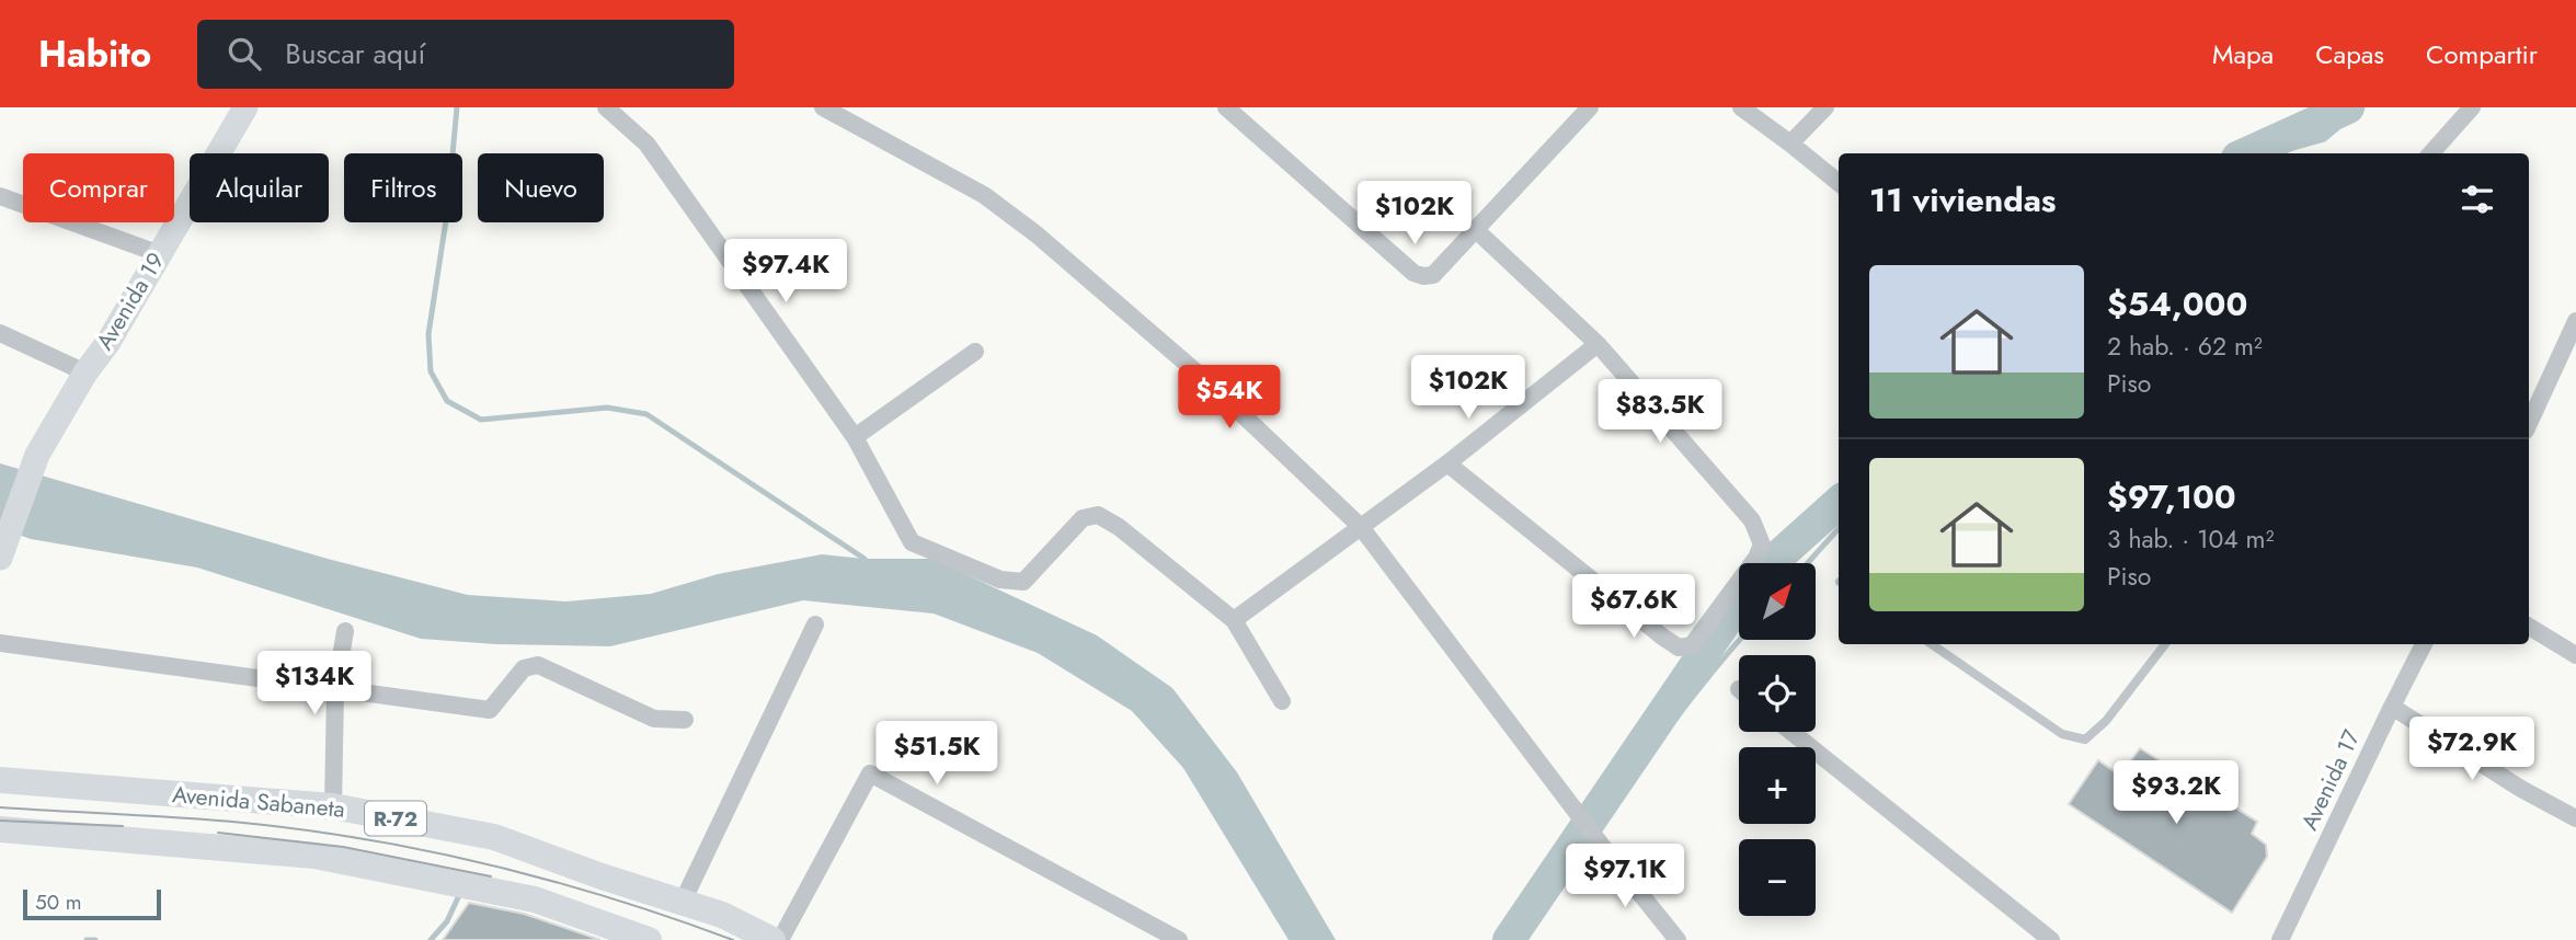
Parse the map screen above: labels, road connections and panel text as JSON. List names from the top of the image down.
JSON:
{
  "streets": {
    "main road": ["Avenida Sabaneta", "R-72"],
    "street": ["Avenida 19", "Avenida 17"]
  },
  "scale_bar": "50 m",
  "north": "top right",
  "page": {
    "header": "Habito",
    "search": "Buscar aquí",
    "nav": ["Mapa", "Capas", "Compartir"],
    "chip": [
      "Comprar",
      "Alquilar",
      "Filtros",
      "Nuevo"
    ],
    "heading": "11 viviendas",
    "price": [
      "$102K",
      "$97.4K",
      "$102K",
      "$54K",
      "$83.5K",
      "$67.6K",
      "$134K",
      "$72.9K",
      "$51.5K",
      "$93.2K",
      "$97.1K"
    ],
    "list": [
      {
        "name": "$54,000",
        "note": "2 hab. · 62 m² · Piso"
      },
      {
        "name": "$97,100",
        "note": "3 hab. · 104 m² · Piso"
      }
    ],
    "map_buttons": ["+", "−"],
    "scale": "50 m"
  }
}
